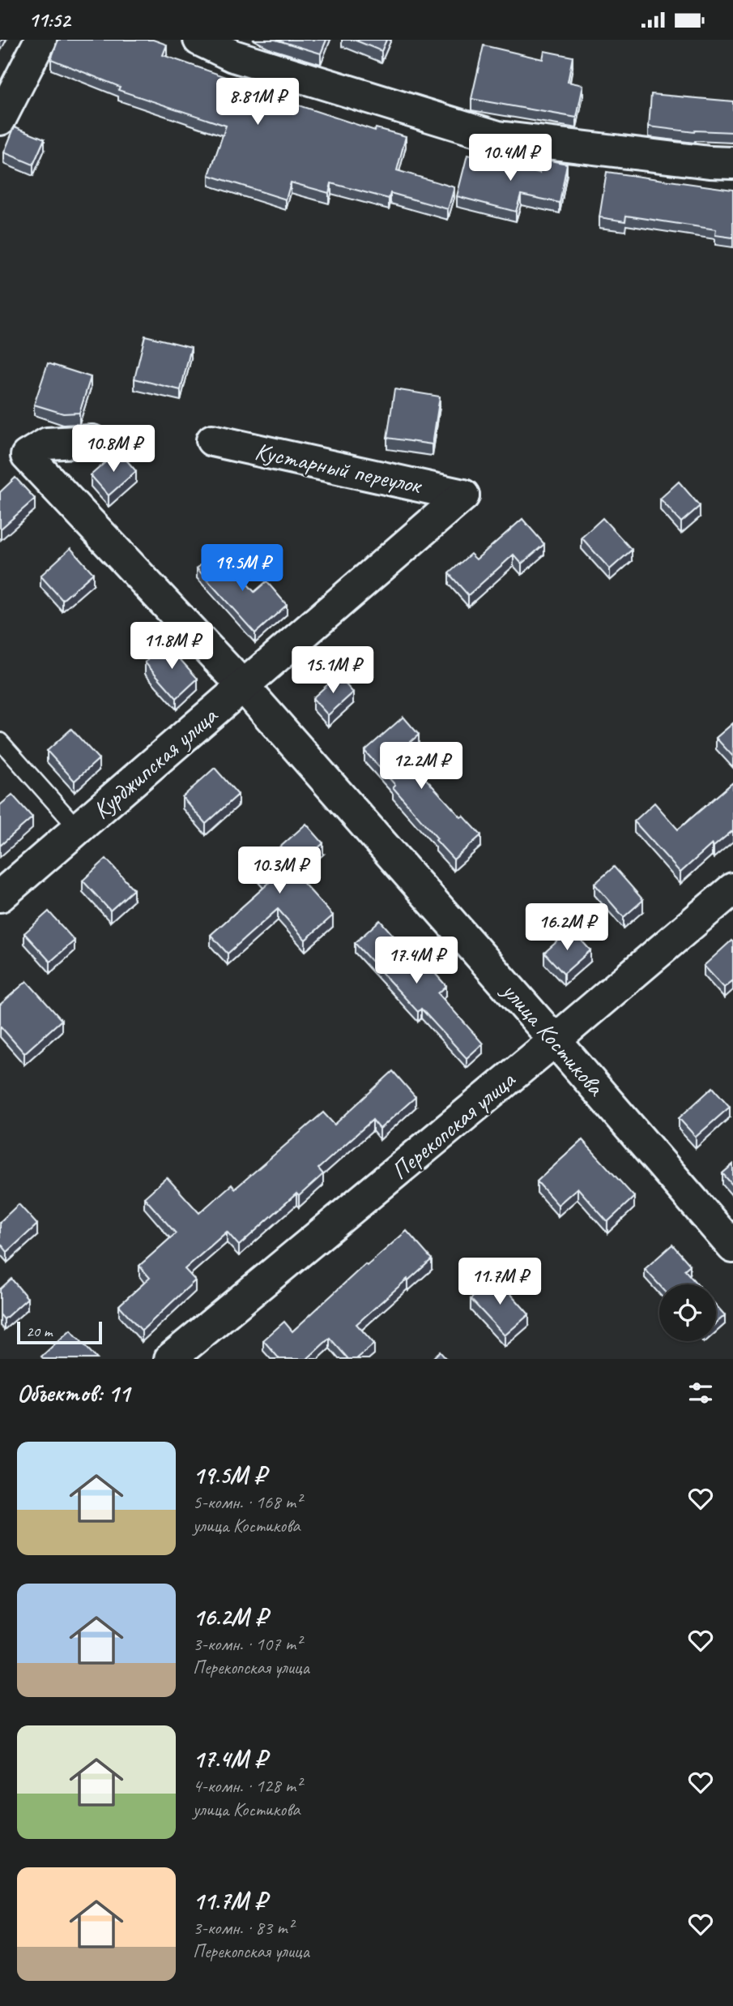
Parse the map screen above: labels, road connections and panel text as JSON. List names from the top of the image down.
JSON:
{
  "streets": {
    "street": [
      "Кустарный переулок",
      "Курджипская улица",
      "улица Костикова",
      "Перекопская улица"
    ]
  },
  "crossings": [
    ["Кустарный переулок", "Курджипская улица"],
    ["Курджипская улица", "улица Костикова"],
    ["улица Костикова", "Перекопская улица"]
  ],
  "scale_bar": "20 m",
  "page": {
    "status": "11:52",
    "price": [
      "8.81M ₽",
      "10.4M ₽",
      "10.8M ₽",
      "19.5M ₽",
      "11.8M ₽",
      "15.1M ₽",
      "12.2M ₽",
      "10.3M ₽",
      "16.2M ₽",
      "17.4M ₽",
      "11.7M ₽"
    ],
    "scale": "20 m",
    "heading": "Объектов: 11",
    "list": [
      {
        "name": "19.5M ₽",
        "note": "5-комн. · 168 m² · улица Костикова"
      },
      {
        "name": "16.2M ₽",
        "note": "3-комн. · 107 m² · Перекопская улица"
      },
      {
        "name": "17.4M ₽",
        "note": "4-комн. · 128 m² · улица Костикова"
      },
      {
        "name": "11.7M ₽",
        "note": "3-комн. · 83 m² · Перекопская улица"
      }
    ]
  }
}
